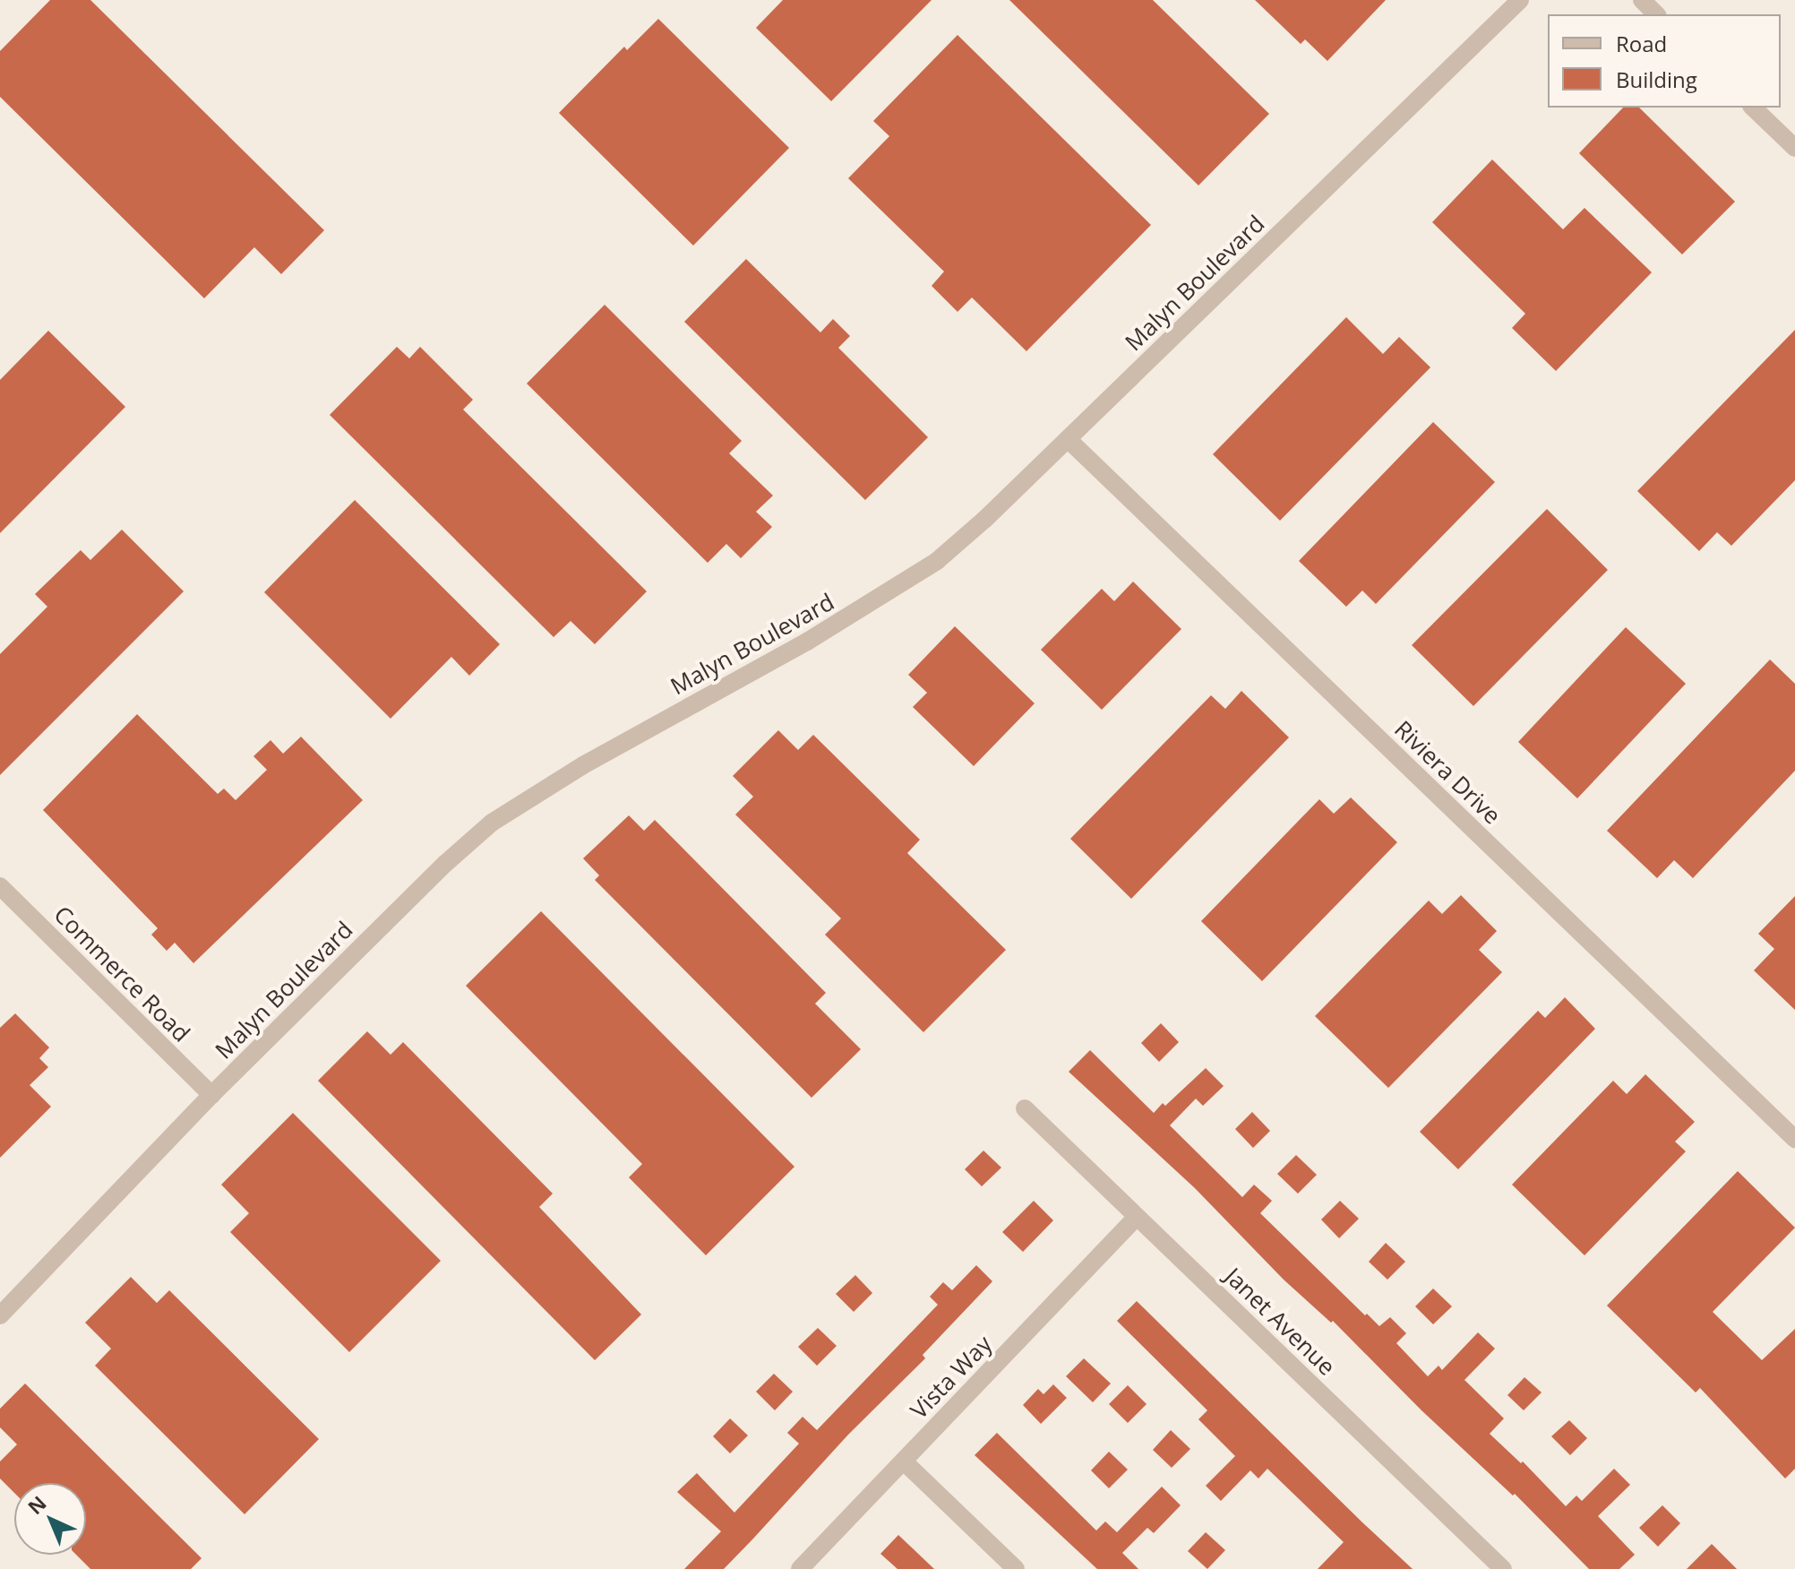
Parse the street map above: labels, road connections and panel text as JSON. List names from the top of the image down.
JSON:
{
  "streets": {
    "street": [
      "Malyn Boulevard",
      "Riviera Drive",
      "Commerce Road",
      "Janet Avenue",
      "Vista Way"
    ]
  },
  "crossings": [
    ["Malyn Boulevard", "Riviera Drive"],
    ["Malyn Boulevard", "Commerce Road"],
    ["Janet Avenue", "Vista Way"]
  ],
  "legend": ["Road", "Building"],
  "north": "top left"
}
